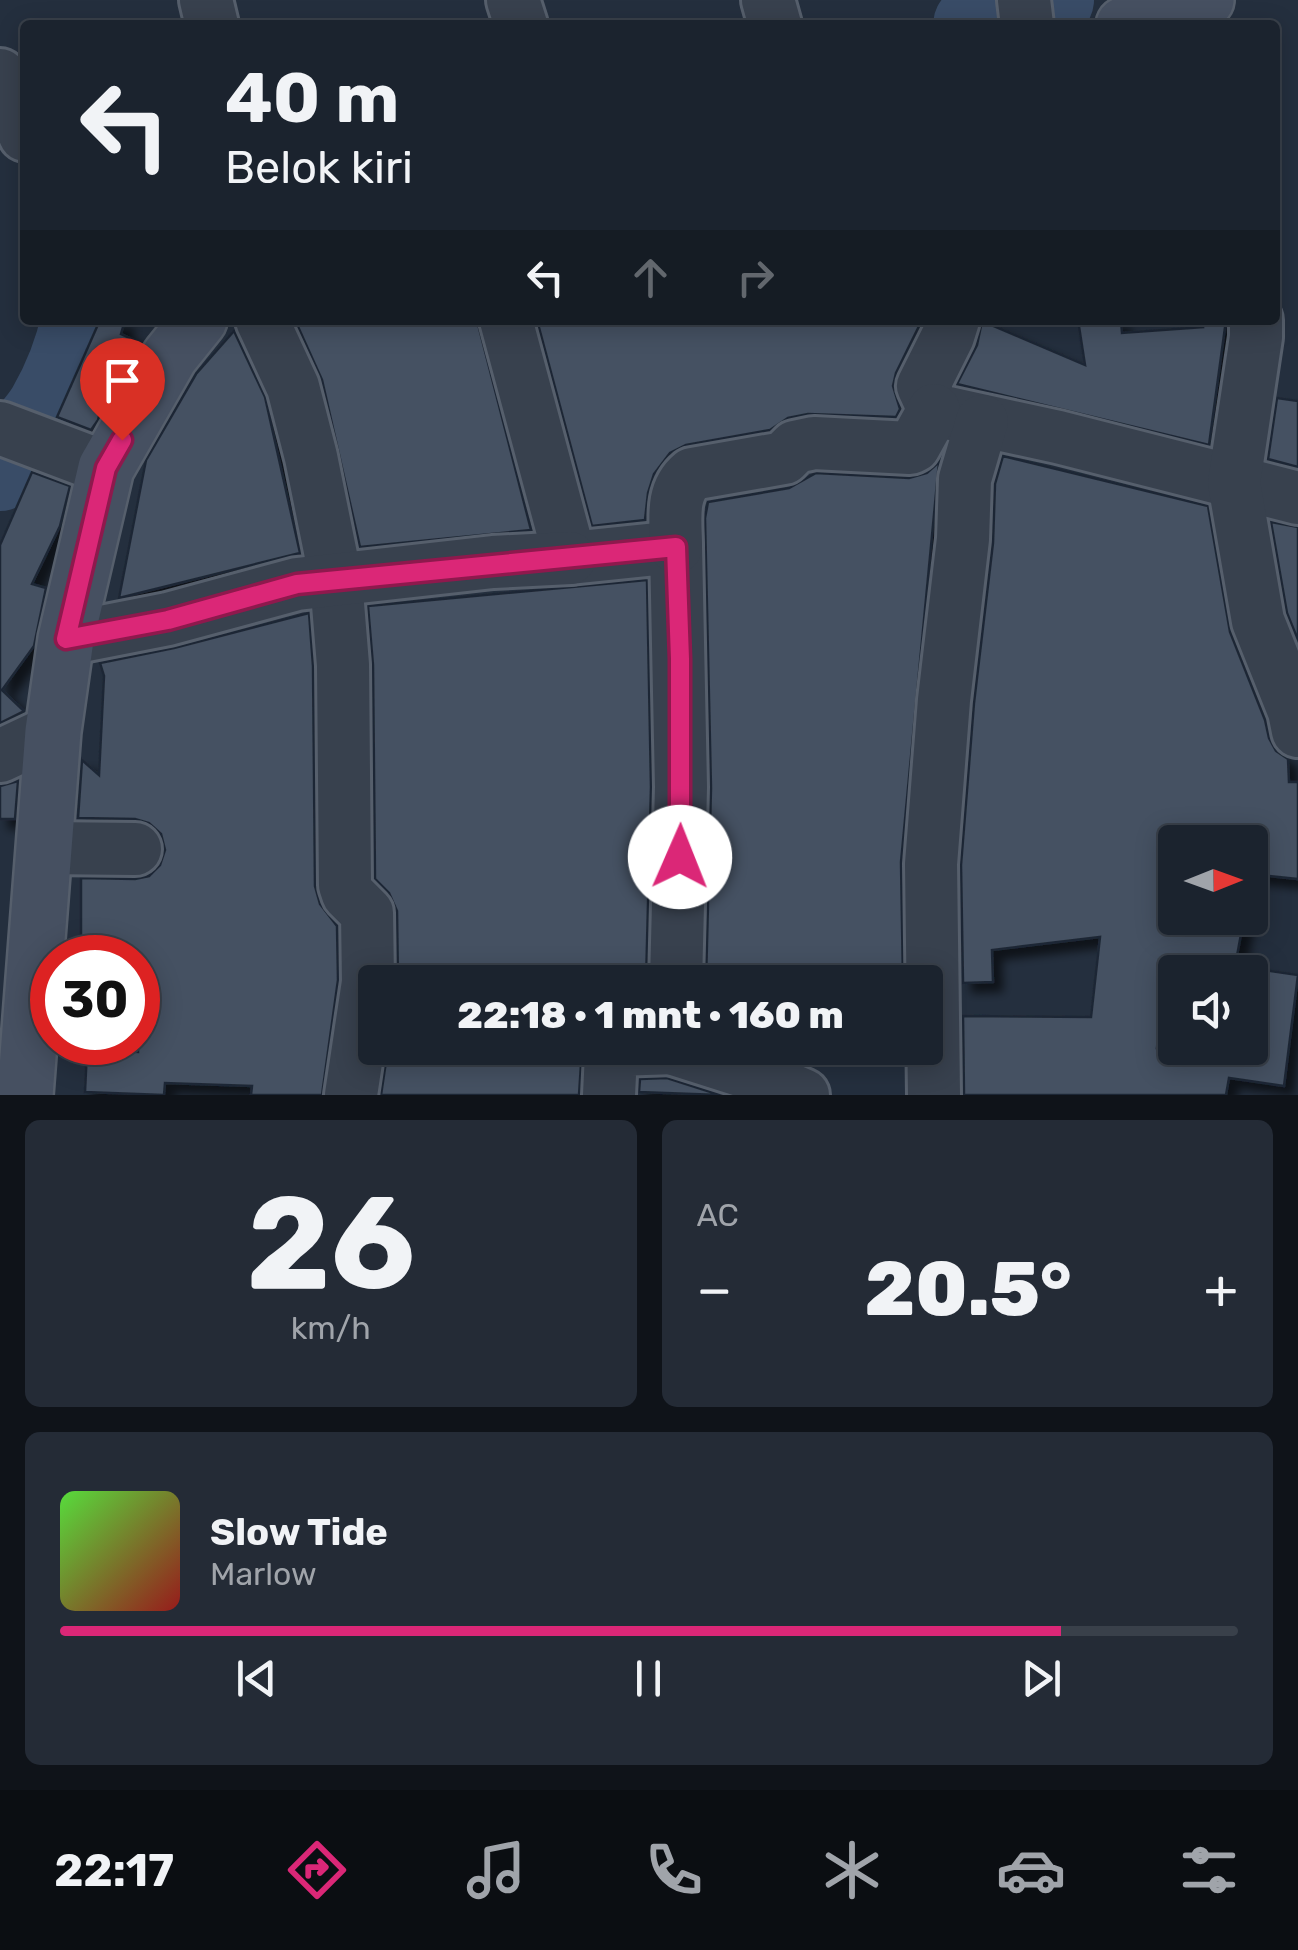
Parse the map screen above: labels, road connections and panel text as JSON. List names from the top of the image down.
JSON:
{
  "north": "right",
  "page": {
    "turn": ["40 m", "Belok kiri"],
    "limit": "30",
    "trip": "22:18 · 1 mnt · 160 m",
    "tile": [
      ["26", "km/h"],
      "AC"
    ],
    "heat": ["−", "20.5°", "+"],
    "song": ["Slow Tide", "Marlow"],
    "tabs": "22:17"
  }
}
